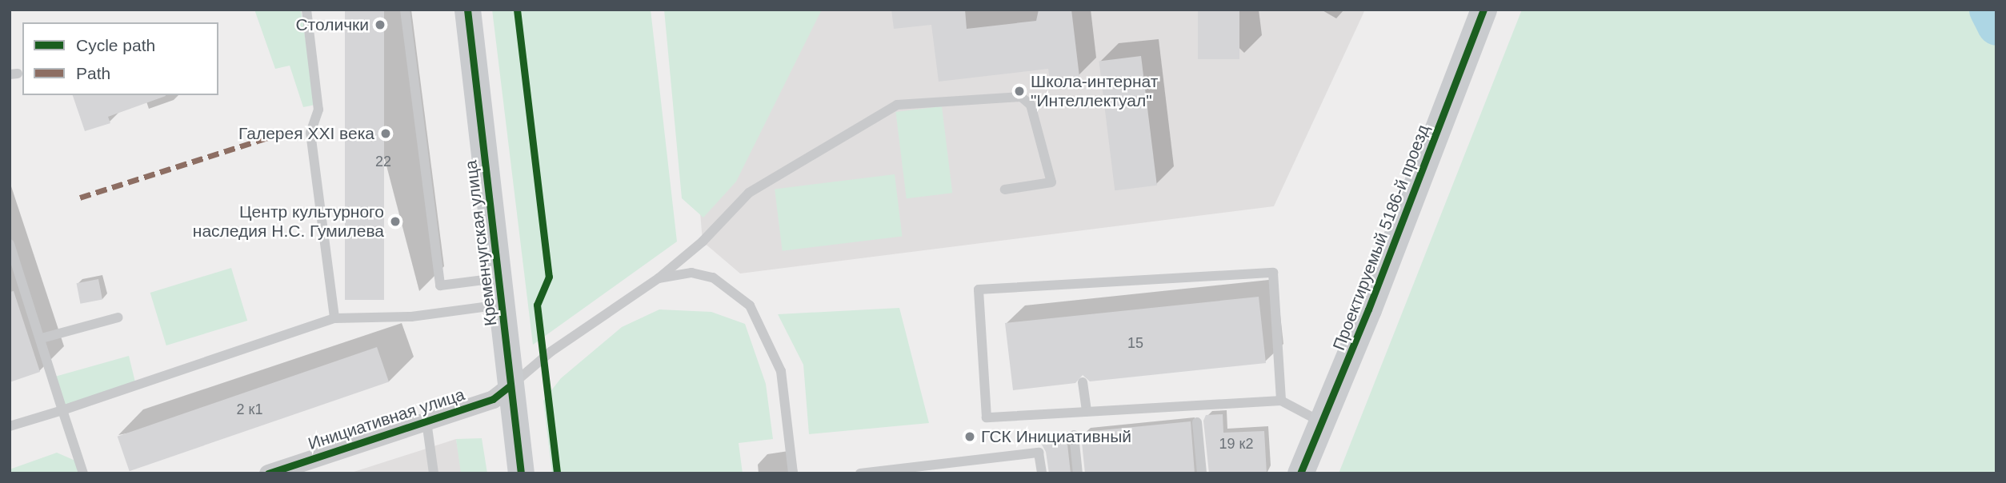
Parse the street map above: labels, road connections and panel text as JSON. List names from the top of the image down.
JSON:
{
  "streets": {
    "street": ["Проектируемый 5186-й проезд", "Кременчугская улица", "Инициативная улица"]
  },
  "crossings": [
    ["Кременчугская улица", "Инициативная улица"]
  ],
  "places": [
    "Столички",
    "Школа-интернат \"Интеллектуал\"",
    "Галерея XXI века",
    "Центр культурного наследия Н.С. Гумилева",
    "ГСК Инициативный"
  ],
  "house_numbers": [
    "22",
    "15",
    "2 к1",
    "19 к2"
  ],
  "legend": ["Cycle path", "Path"]
}
